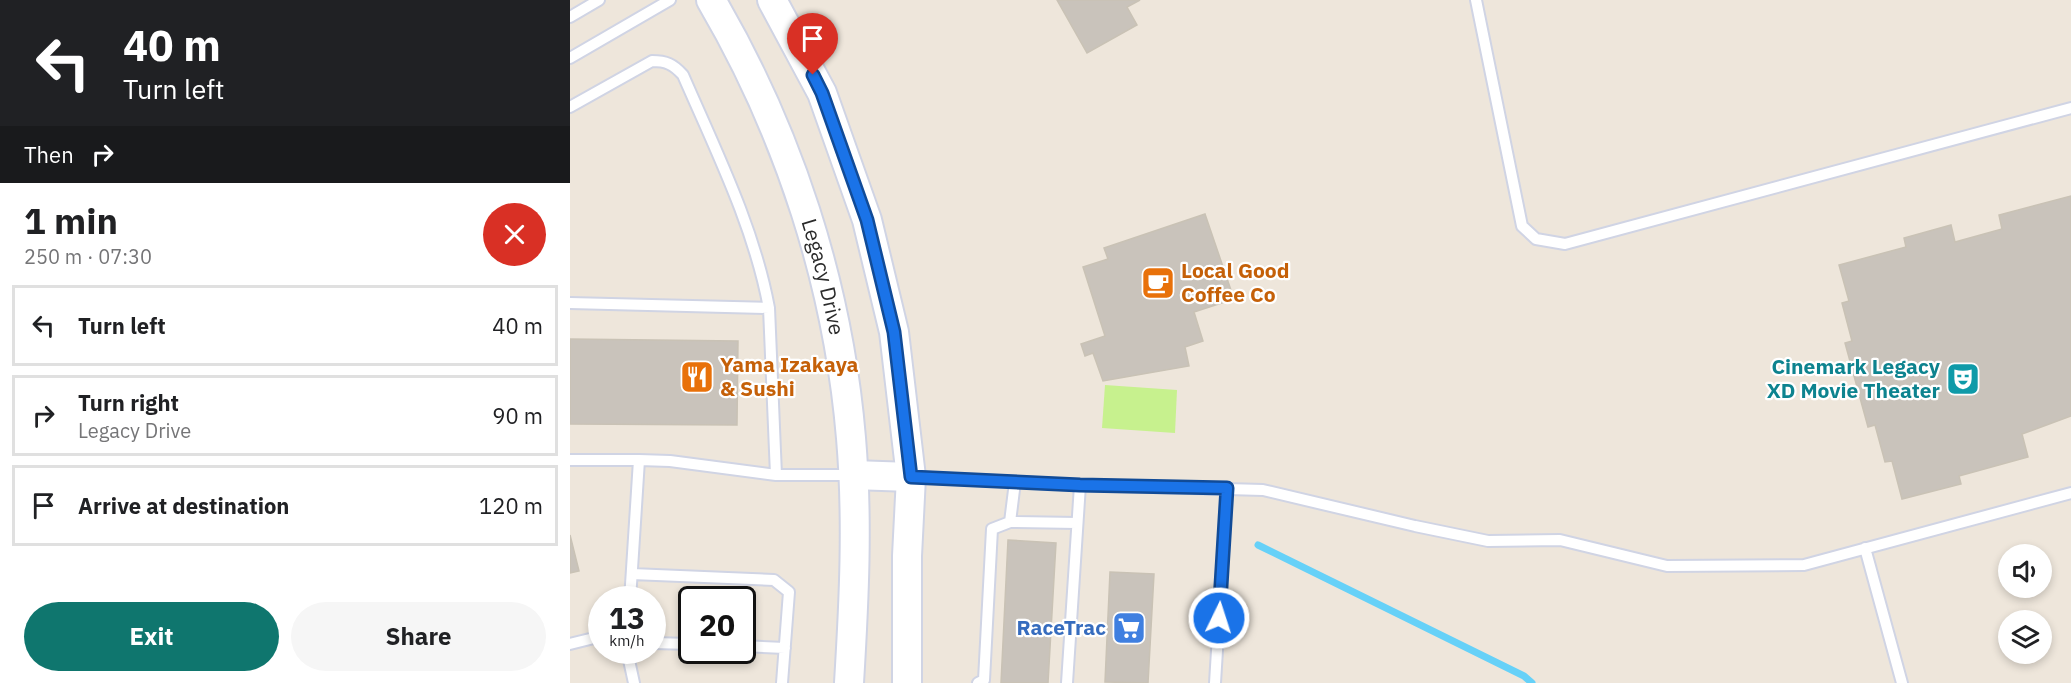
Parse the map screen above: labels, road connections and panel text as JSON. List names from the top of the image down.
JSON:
{
  "streets": {
    "main road": ["Legacy Drive"]
  },
  "places": {
    "cafe": ["Local Good Coffee Co"],
    "restaurant": ["Yama Izakaya & Sushi"],
    "theatre": ["Cinemark Legacy XD Movie Theater"],
    "supermarket": ["RaceTrac"]
  },
  "page": {
    "turn": ["40 m", "Turn left"],
    "then": "Then",
    "heading": ["1 min", "250 m · 07:30"],
    "list": [
      {
        "name": "Turn left",
        "value": "40 m"
      },
      {
        "name": "Turn right",
        "note": "Legacy Drive",
        "value": "90 m"
      },
      {
        "name": "Arrive at destination",
        "value": "120 m"
      }
    ],
    "speed": "13 km/h",
    "limit": "20",
    "buttons": ["Exit", "Share"]
  }
}
